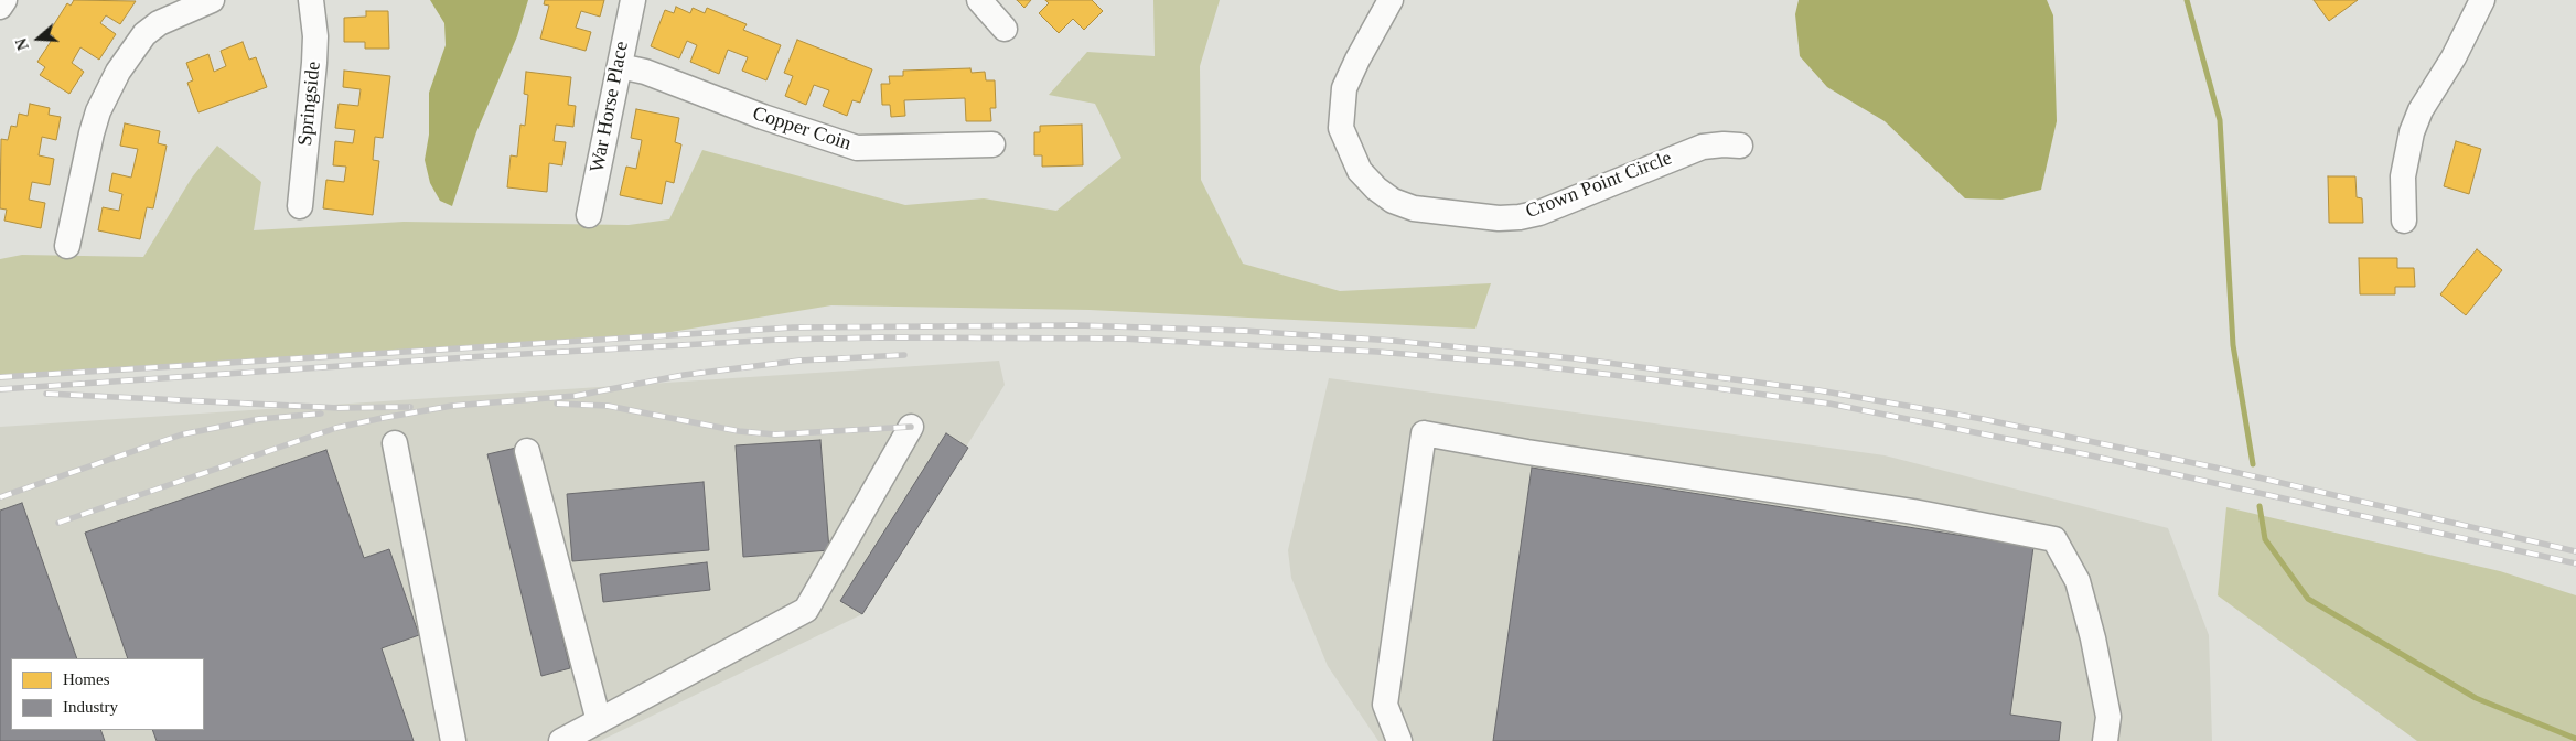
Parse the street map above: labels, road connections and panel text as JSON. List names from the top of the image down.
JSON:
{
  "streets": {
    "street": [
      "Springside",
      "War Horse Place",
      "Copper Coin",
      "Crown Point Circle"
    ]
  },
  "crossings": [
    ["War Horse Place", "Copper Coin"]
  ],
  "legend": ["Homes", "Industry"],
  "north": "left"
}
